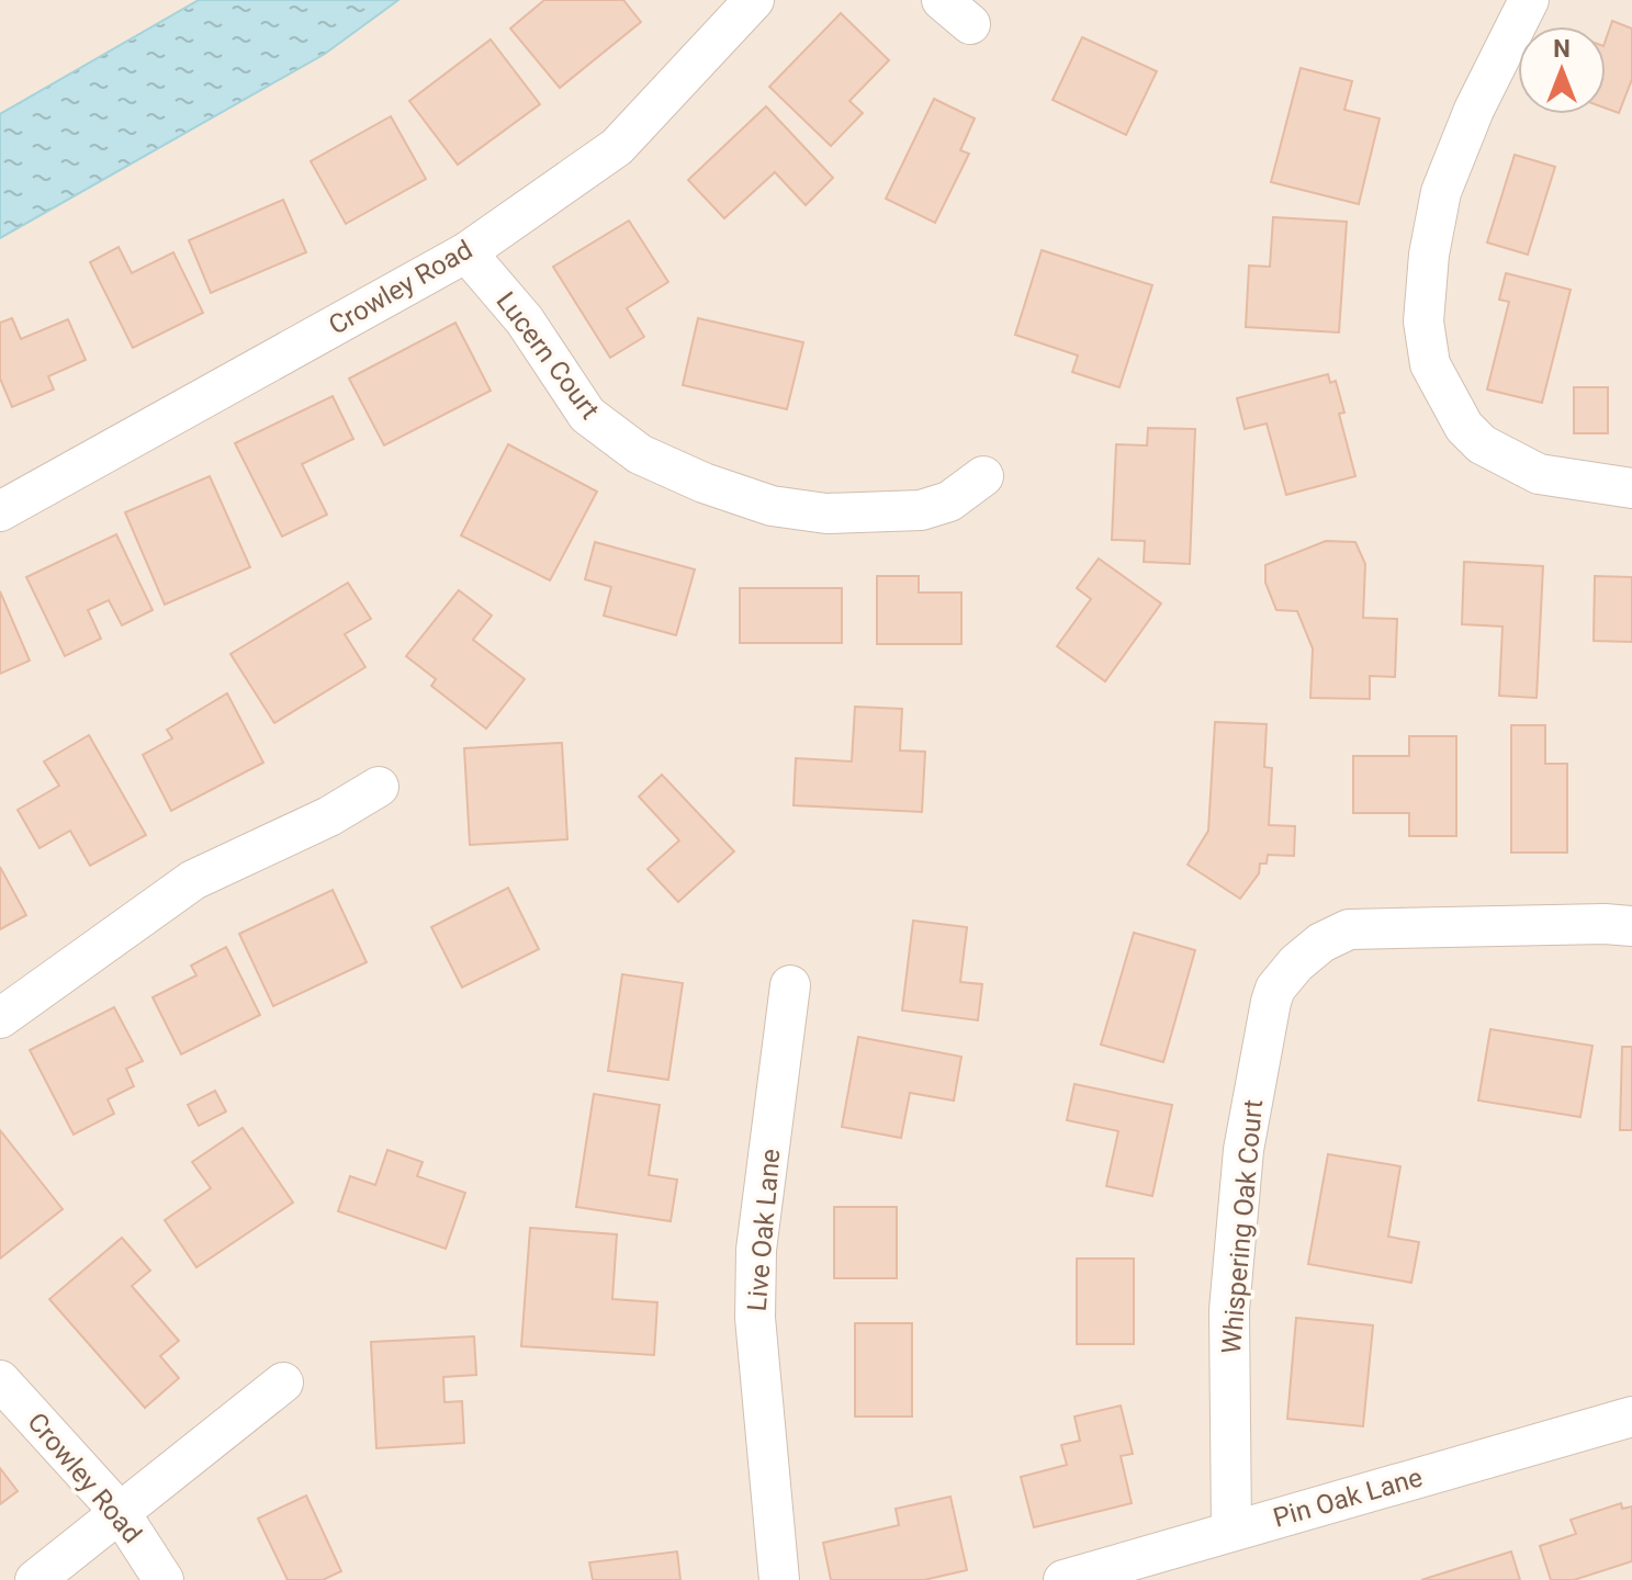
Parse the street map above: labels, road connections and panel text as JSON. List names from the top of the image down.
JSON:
{
  "streets": {
    "street": [
      "Crowley Road",
      "Lucern Court",
      "Whispering Oak Court",
      "Live Oak Lane",
      "Pin Oak Lane"
    ]
  },
  "crossings": [
    ["Crowley Road", "Lucern Court"],
    ["Whispering Oak Court", "Pin Oak Lane"]
  ],
  "north": "top"
}
